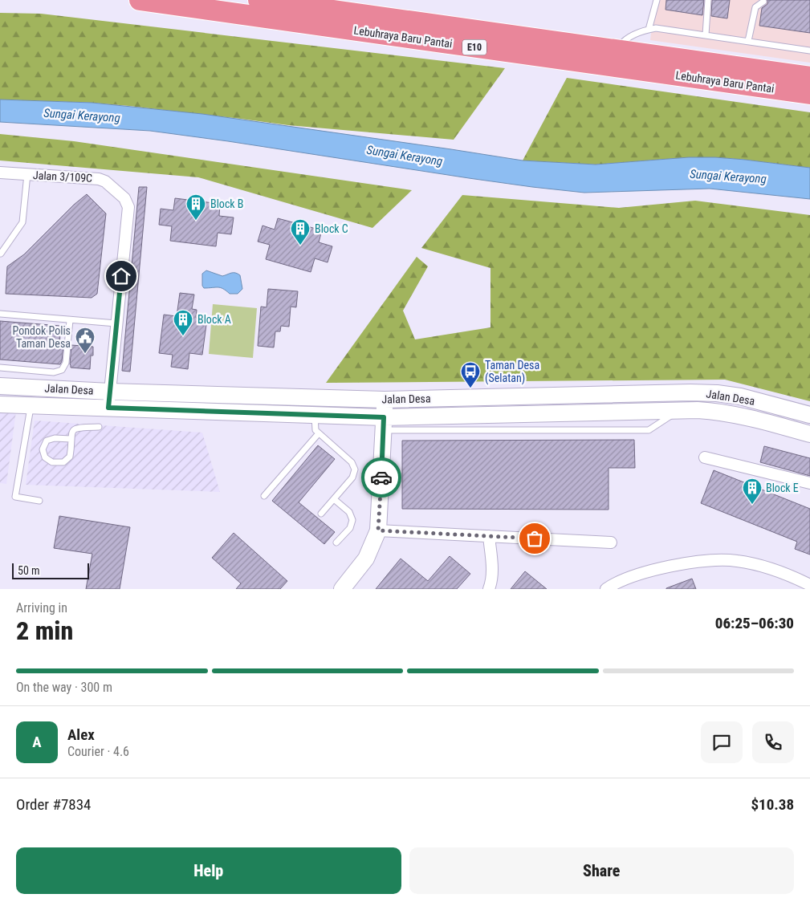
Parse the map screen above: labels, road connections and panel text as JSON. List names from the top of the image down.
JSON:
{
  "streets": {
    "highway": ["Lebuhraya Baru Pantai", "E10"],
    "main road": ["Jalan Desa"],
    "street": ["Jalan 3/109C"]
  },
  "crossings": [
    ["Jalan 3/109C", "Jalan Desa"]
  ],
  "water": ["Sungai Kerayong"],
  "places": {
    "building": [
      "Block B",
      "Block C",
      "Block A",
      "Block E"
    ],
    "public building": ["Pondok Polis Taman Desa"],
    "bus stop": ["Taman Desa (Selatan)"]
  },
  "scale_bar": "50 m",
  "page": {
    "scale": "50 m",
    "heading": ["2 min", "Arriving in", "06:25–06:30"],
    "panel": [
      "Alex",
      "Courier · 4.6",
      "Order #7834",
      "$10.38"
    ],
    "bar": "On the way · 300 m",
    "round": "A",
    "buttons": ["Help", "Share"]
  }
}
